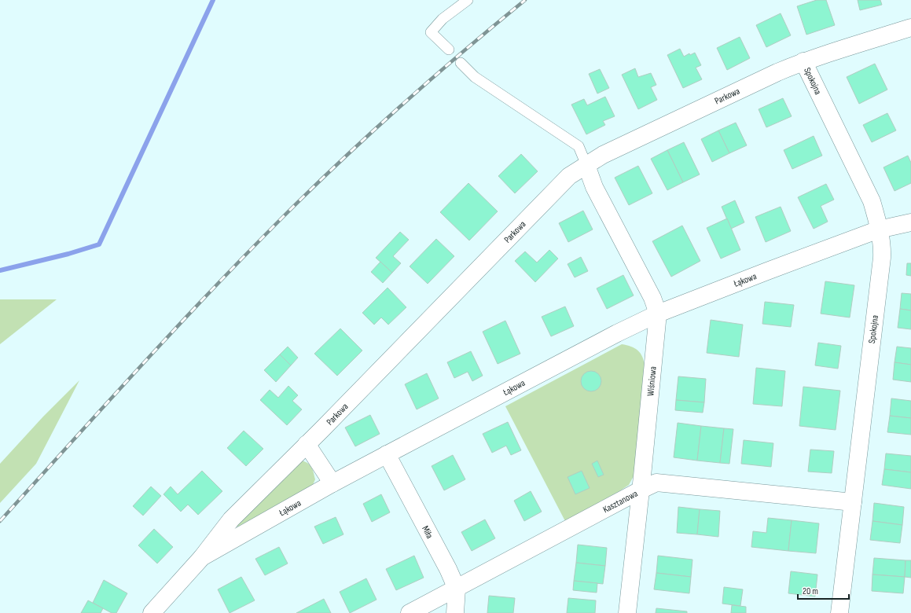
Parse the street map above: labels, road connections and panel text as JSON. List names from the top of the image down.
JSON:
{
  "streets": {
    "street": [
      "Spokojna",
      "Parkowa",
      "Łąkowa",
      "Wiśniowa",
      "Kasztanowa",
      "Miła"
    ]
  },
  "crossings": [
    ["Spokojna", "Parkowa"],
    ["Spokojna", "Łąkowa"],
    ["Spokojna", "Kasztanowa"],
    ["Parkowa", "Łąkowa"],
    ["Parkowa", "Wiśniowa"],
    ["Łąkowa", "Wiśniowa"],
    ["Łąkowa", "Miła"],
    ["Wiśniowa", "Kasztanowa"],
    ["Kasztanowa", "Miła"]
  ],
  "scale_bar": "20 m"
}
